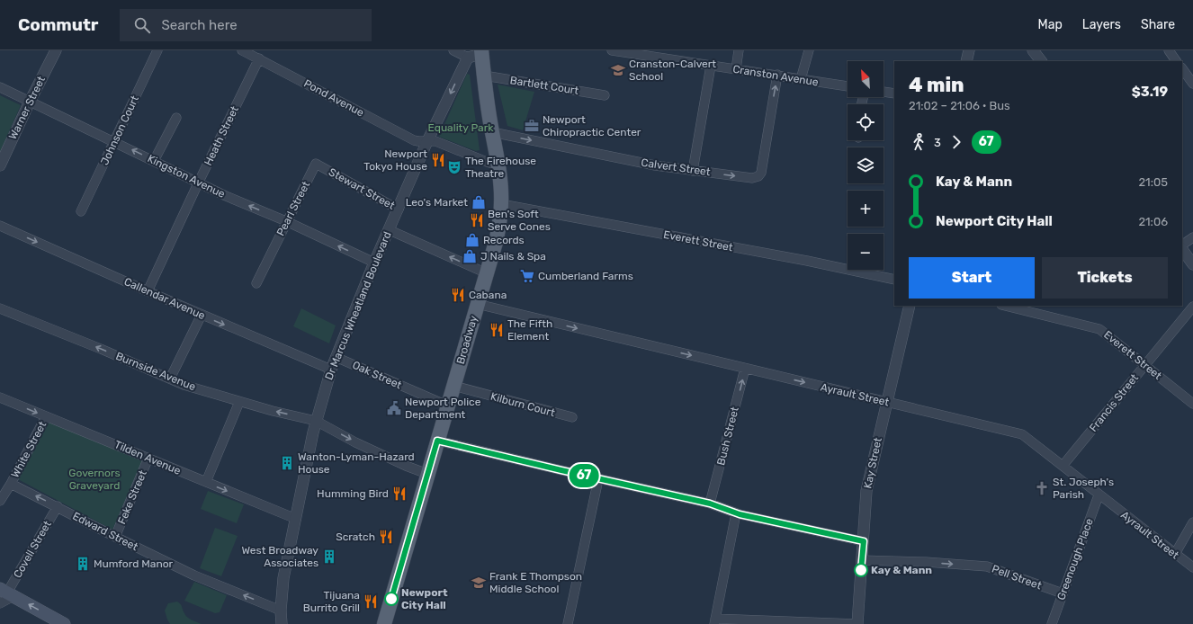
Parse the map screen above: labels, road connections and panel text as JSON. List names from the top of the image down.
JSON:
{
  "streets": {
    "main road": ["Broadway"],
    "street": [
      "Cranston Avenue",
      "Bartlett Court",
      "Pond Avenue",
      "Warner Street",
      "Johnson Court",
      "Heath Street",
      "Calvert Street",
      "Kingston Avenue",
      "Stewart Street",
      "Pearl Street",
      "Everett Street",
      "Callendar Avenue",
      "Dr Marcus Wheatland Boulevard",
      "Burnside Avenue",
      "Oak Street",
      "Ayrault Street",
      "Francis Street",
      "Kilburn Court",
      "Bush Street",
      "White Street",
      "Tilden Avenue",
      "Kay Street",
      "Feke Street",
      "Edward Street",
      "Covell Street",
      "Greenough Place",
      "Pell Street"
    ]
  },
  "crossings": [
    ["Cranston Avenue", "Calvert Street"],
    ["Bartlett Court", "Broadway"],
    ["Pond Avenue", "Heath Street"],
    ["Pond Avenue", "Dr Marcus Wheatland Boulevard"],
    ["Pond Avenue", "Broadway"],
    ["Warner Street", "Kingston Avenue"],
    ["Johnson Court", "Kingston Avenue"],
    ["Heath Street", "Kingston Avenue"],
    ["Heath Street", "Callendar Avenue"],
    ["Calvert Street", "Broadway"],
    ["Kingston Avenue", "Pearl Street"],
    ["Kingston Avenue", "Dr Marcus Wheatland Boulevard"],
    ["Stewart Street", "Pearl Street"],
    ["Stewart Street", "Dr Marcus Wheatland Boulevard"],
    ["Everett Street", "Broadway"],
    ["Everett Street", "Francis Street"],
    ["Callendar Avenue", "Dr Marcus Wheatland Boulevard"],
    ["Dr Marcus Wheatland Boulevard", "Broadway"],
    ["Dr Marcus Wheatland Boulevard", "Burnside Avenue"],
    ["Dr Marcus Wheatland Boulevard", "Oak Street"],
    ["Dr Marcus Wheatland Boulevard", "Tilden Avenue"],
    ["Dr Marcus Wheatland Boulevard", "Edward Street"],
    ["Broadway", "Burnside Avenue"],
    ["Broadway", "Oak Street"],
    ["Broadway", "Ayrault Street"],
    ["Broadway", "Kilburn Court"],
    ["Ayrault Street", "Francis Street"],
    ["Ayrault Street", "Bush Street"],
    ["Ayrault Street", "Kay Street"],
    ["Ayrault Street", "Greenough Place"],
    ["White Street", "Tilden Avenue"],
    ["White Street", "Edward Street"],
    ["Tilden Avenue", "Feke Street"],
    ["Kay Street", "Pell Street"],
    ["Feke Street", "Edward Street"],
    ["Edward Street", "Covell Street"],
    ["Greenough Place", "Pell Street"]
  ],
  "one_way": [
    "Kingston Avenue",
    "Callendar Avenue",
    "Ayrault Street",
    "Bush Street",
    "Tilden Avenue",
    "Edward Street",
    "Pell Street"
  ],
  "parks": ["Equality Park", "Governors Graveyard"],
  "places": {
    "school or university": ["Cranston-Calvert School", "Frank E Thompson Middle School"],
    "office": ["Newport Chiropractic Center"],
    "restaurant": [
      "Newport Tokyo House",
      "Ben's Soft Serve Cones",
      "Cabana",
      "The Fifth Element",
      "Humming Bird",
      "Scratch",
      "Tijuana Burrito Grill"
    ],
    "theatre": ["The Firehouse Theatre"],
    "shop": ["Leo's Market", "Records", "J Nails & Spa"],
    "supermarket": ["Cumberland Farms"],
    "public building": ["Newport Police Department"],
    "building": ["Wanton-Lyman-Hazard House", "West Broadway Associates", "Mumford Manor"],
    "church": ["St. Joseph's Parish"],
    "other": ["Kay & Mann", "Newport City Hall"]
  },
  "lines": ["bus line 67"],
  "north": "top left",
  "page": {
    "header": "Commutr",
    "search": "Search here",
    "nav": ["Map", "Layers", "Share"],
    "on_map": "67",
    "map_buttons": ["+", "−"],
    "heading": ["4 min", "21:02 – 21:06 · Bus", "$3.19"],
    "legs": ["3", "67"],
    "list": [
      {
        "name": "Kay & Mann",
        "value": "21:05"
      },
      {
        "name": "Newport City Hall",
        "value": "21:06"
      }
    ],
    "buttons": ["Start", "Tickets"]
  }
}
